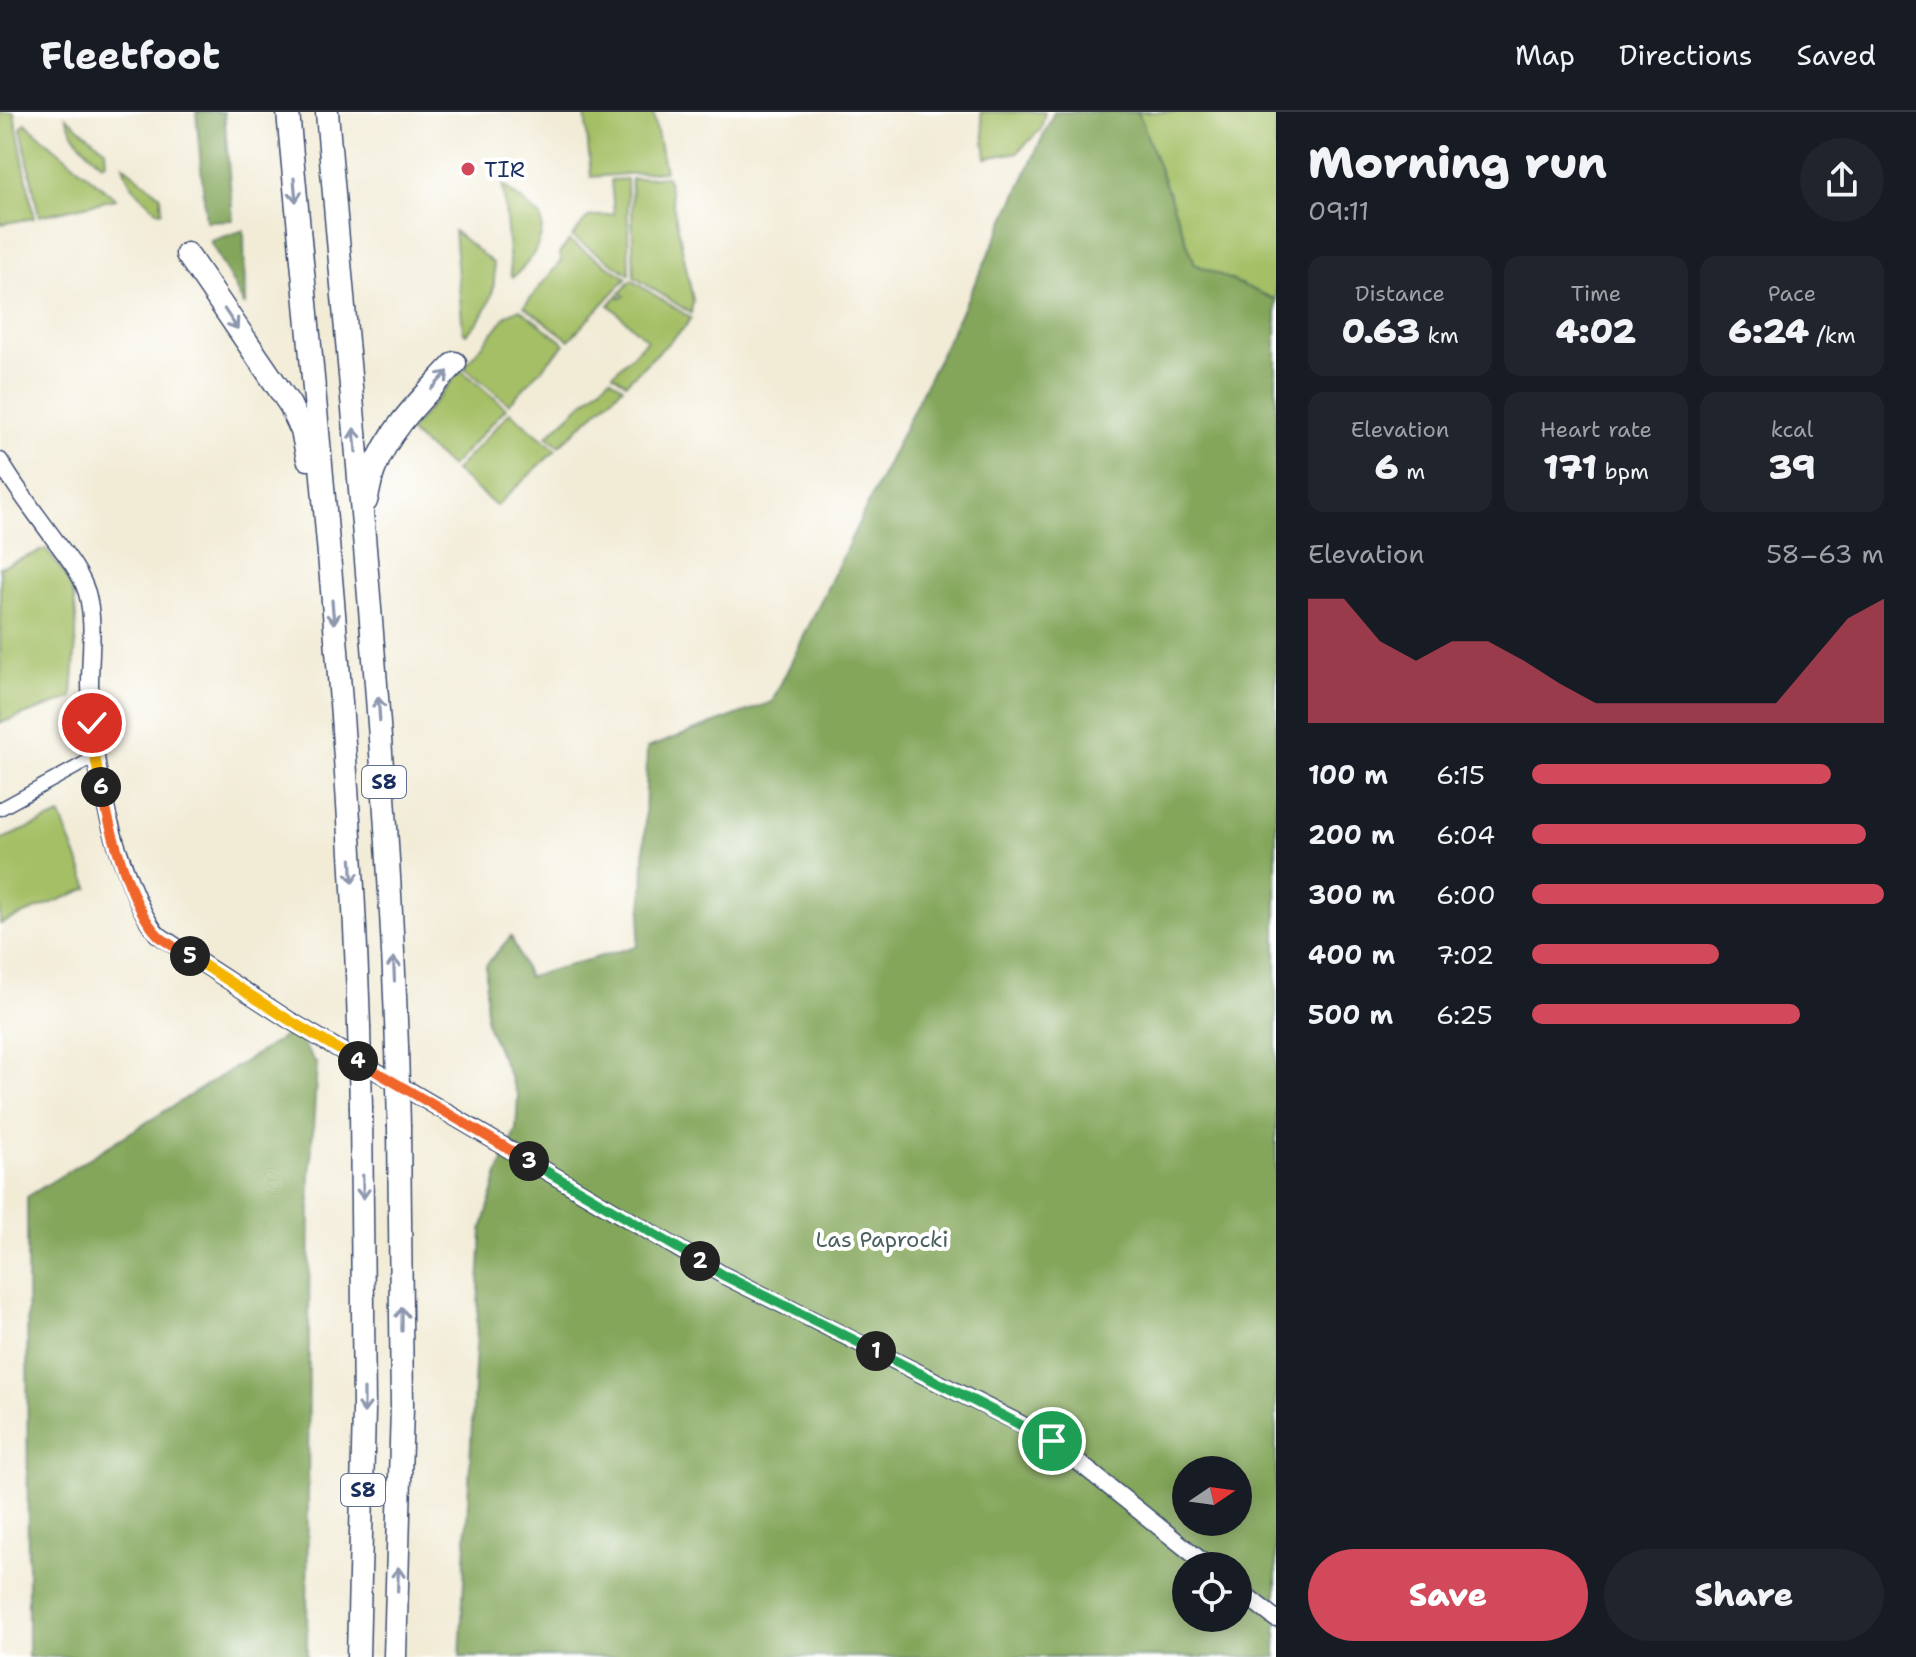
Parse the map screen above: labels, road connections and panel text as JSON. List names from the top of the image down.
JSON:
{
  "streets": {
    "highway": ["S8"]
  },
  "parks": ["Las Paprocki"],
  "places": ["TIR"],
  "north": "right",
  "page": {
    "header": "Fleetfoot",
    "nav": ["Map", "Directions", "Saved"],
    "heading": ["Morning run", "09:11"],
    "stats": [
      ["Distance", "0.63 km"],
      ["Time", "4:02"],
      ["Pace", "6:24 /km"],
      ["Elevation", "6 m"],
      ["Heart rate", "171 bpm"],
      ["kcal", "39"]
    ],
    "chart": ["Elevation", "58–63 m"],
    "list": [
      {
        "name": "100 m",
        "note": "6:15"
      },
      {
        "name": "200 m",
        "note": "6:04"
      },
      {
        "name": "300 m",
        "note": "6:00"
      },
      {
        "name": "400 m",
        "note": "7:02"
      },
      {
        "name": "500 m",
        "note": "6:25"
      }
    ],
    "pins": [
      "6",
      "5",
      "4",
      "3",
      "2",
      "1"
    ],
    "buttons": ["Save", "Share"]
  }
}
